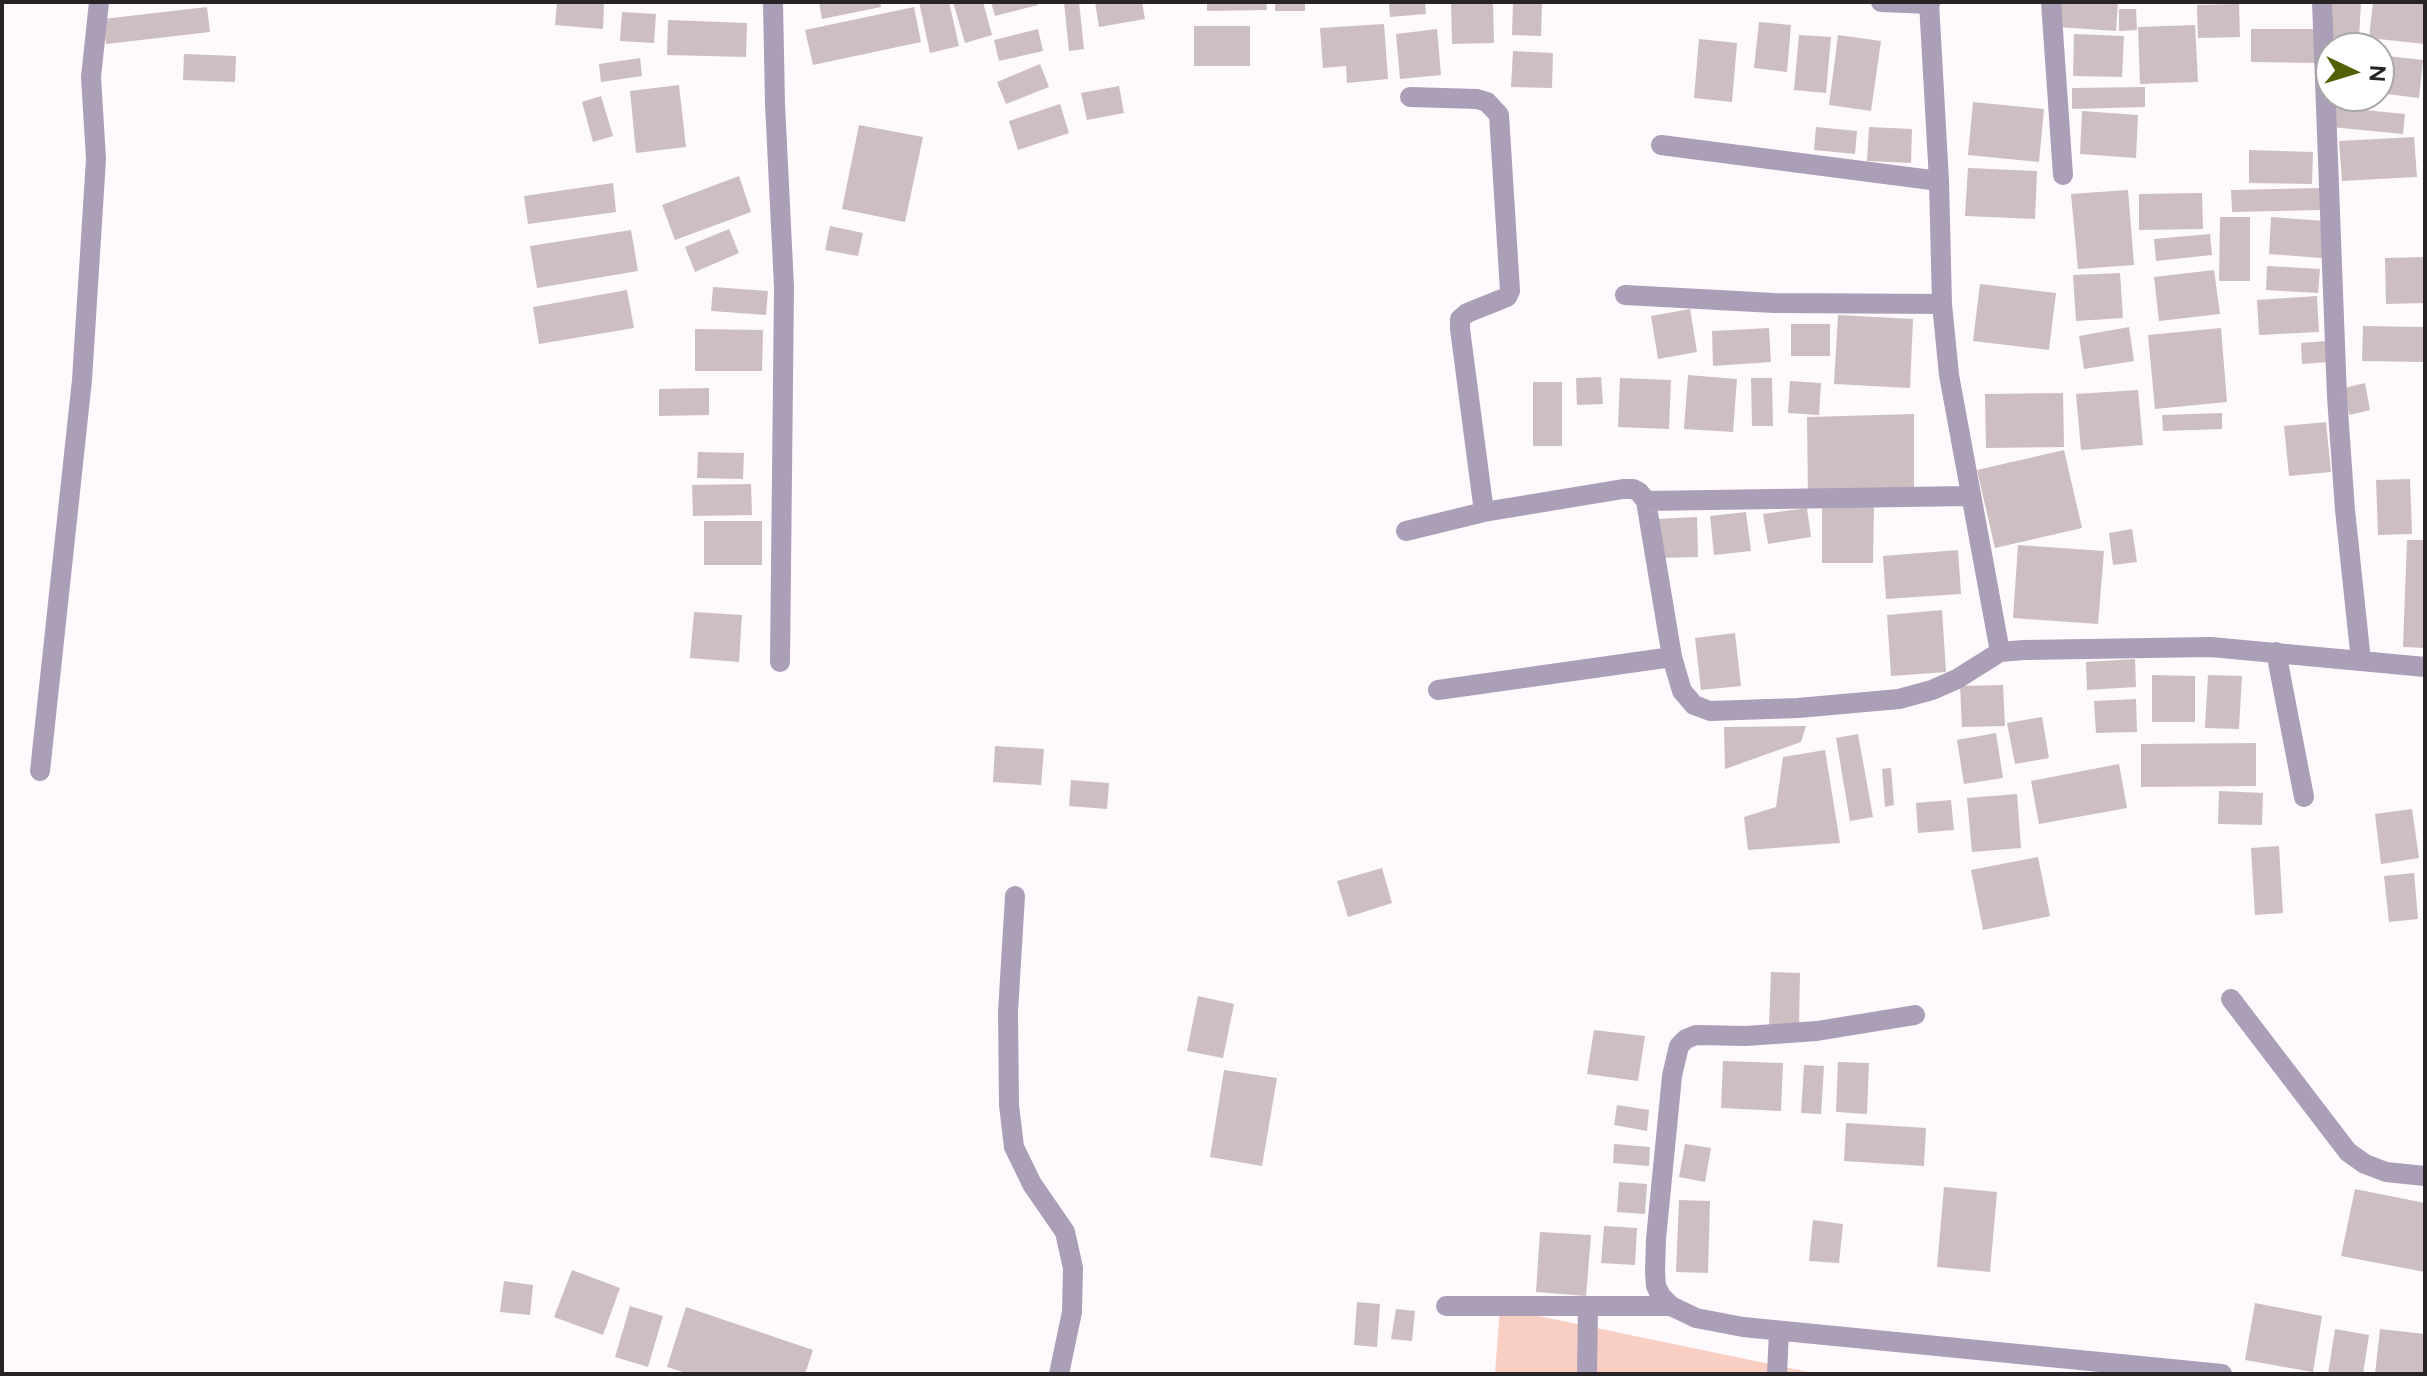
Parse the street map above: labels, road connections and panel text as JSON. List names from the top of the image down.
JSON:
{
  "north": "right"
}
